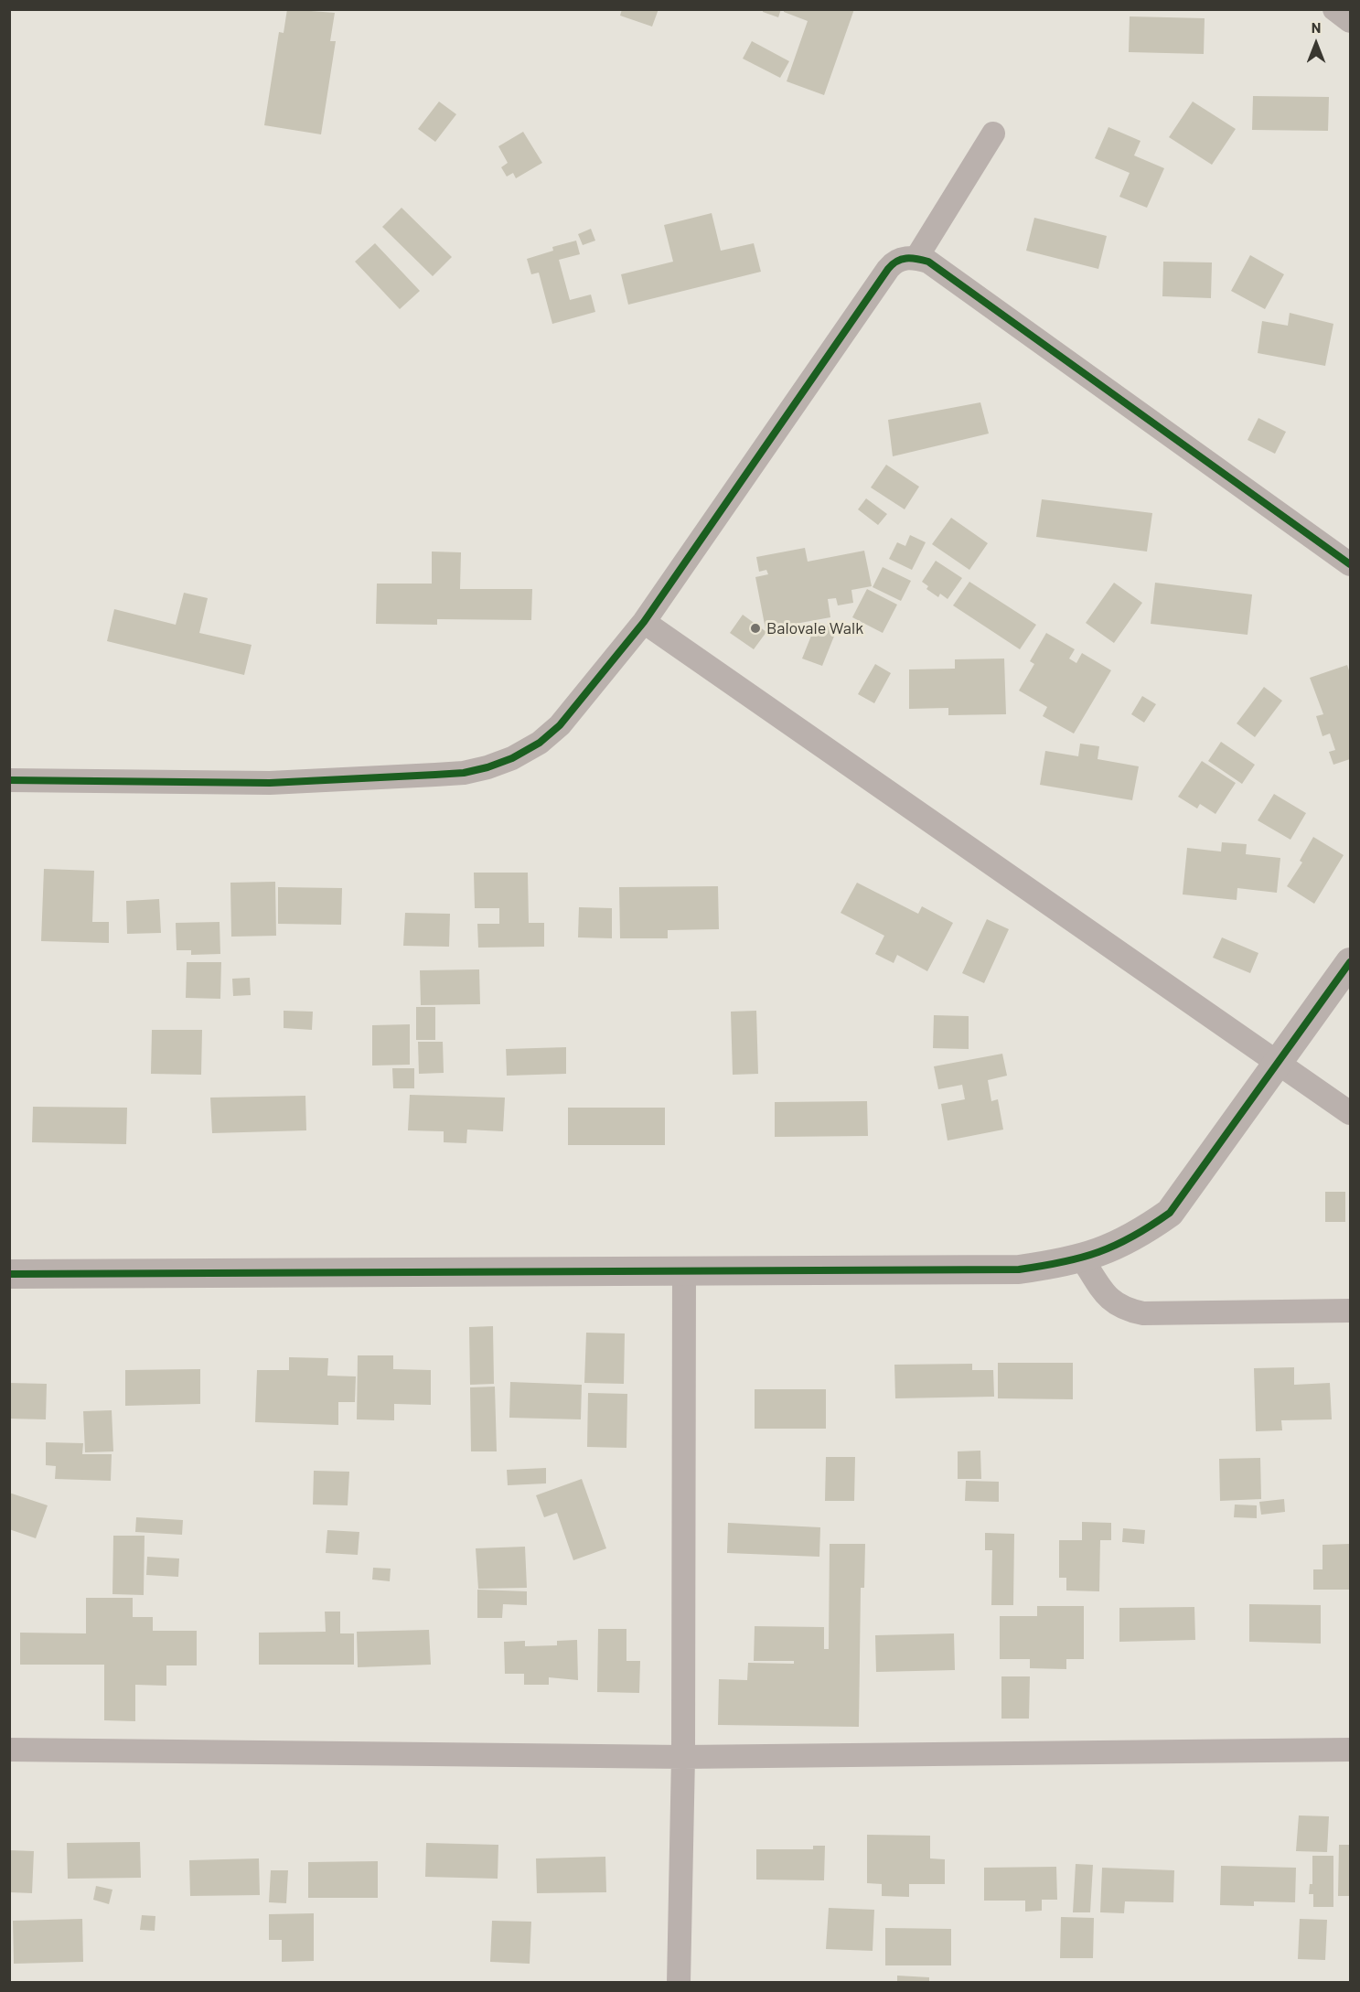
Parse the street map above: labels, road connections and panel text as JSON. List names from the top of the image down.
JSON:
{
  "places": ["Balovale Walk"],
  "north": "top"
}
